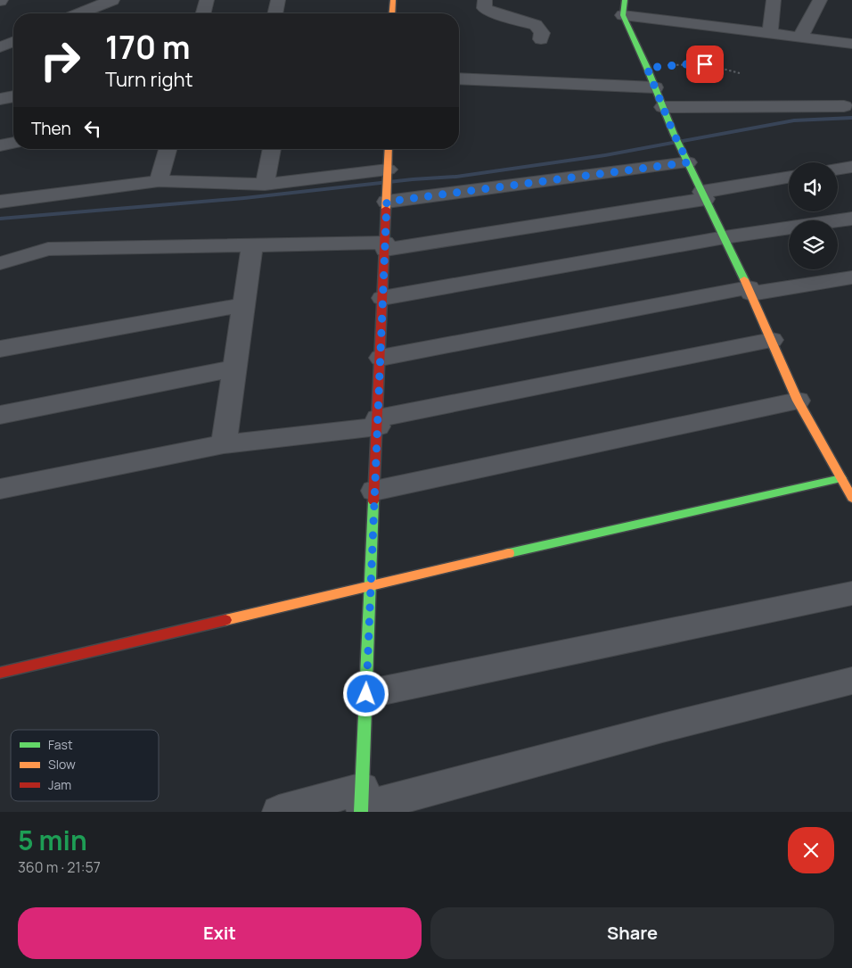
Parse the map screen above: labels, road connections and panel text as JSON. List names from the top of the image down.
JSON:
{
  "legend": ["Fast", "Slow", "Jam"],
  "page": {
    "turn": ["170 m", "Turn right"],
    "then": "Then",
    "heading": ["5 min", "360 m · 21:57"],
    "buttons": ["Exit", "Share"]
  }
}
